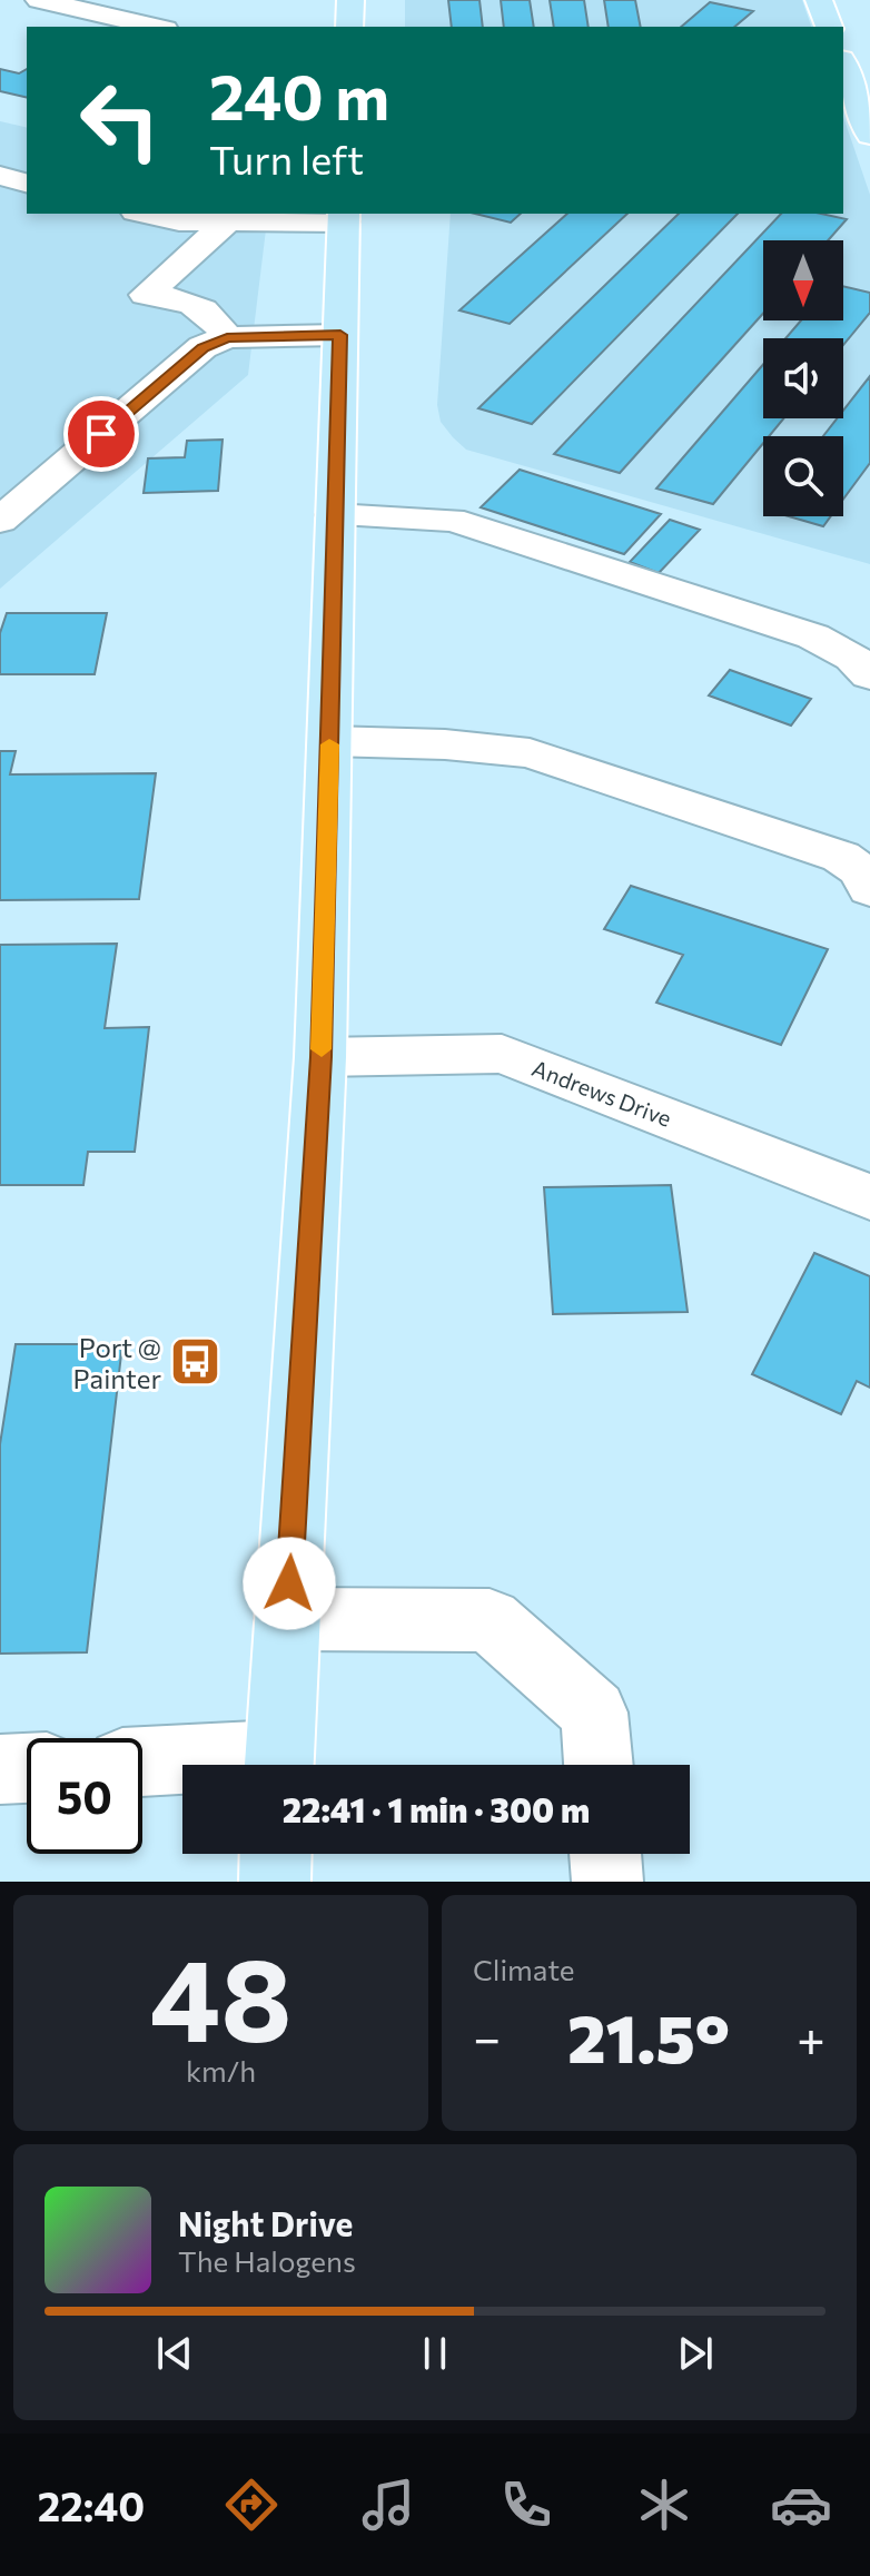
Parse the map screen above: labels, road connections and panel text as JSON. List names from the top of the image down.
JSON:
{
  "streets": {
    "street": ["Andrews Drive"]
  },
  "places": {
    "bus stop": ["Port @ Painter"]
  },
  "north": "bottom",
  "page": {
    "turn": ["240 m", "Turn left"],
    "limit": "50",
    "trip": "22:41 · 1 min · 300 m",
    "tile": [
      ["48", "km/h"],
      "Climate"
    ],
    "heat": ["−", "21.5°", "+"],
    "song": ["Night Drive", "The Halogens"],
    "tabs": "22:40"
  }
}
